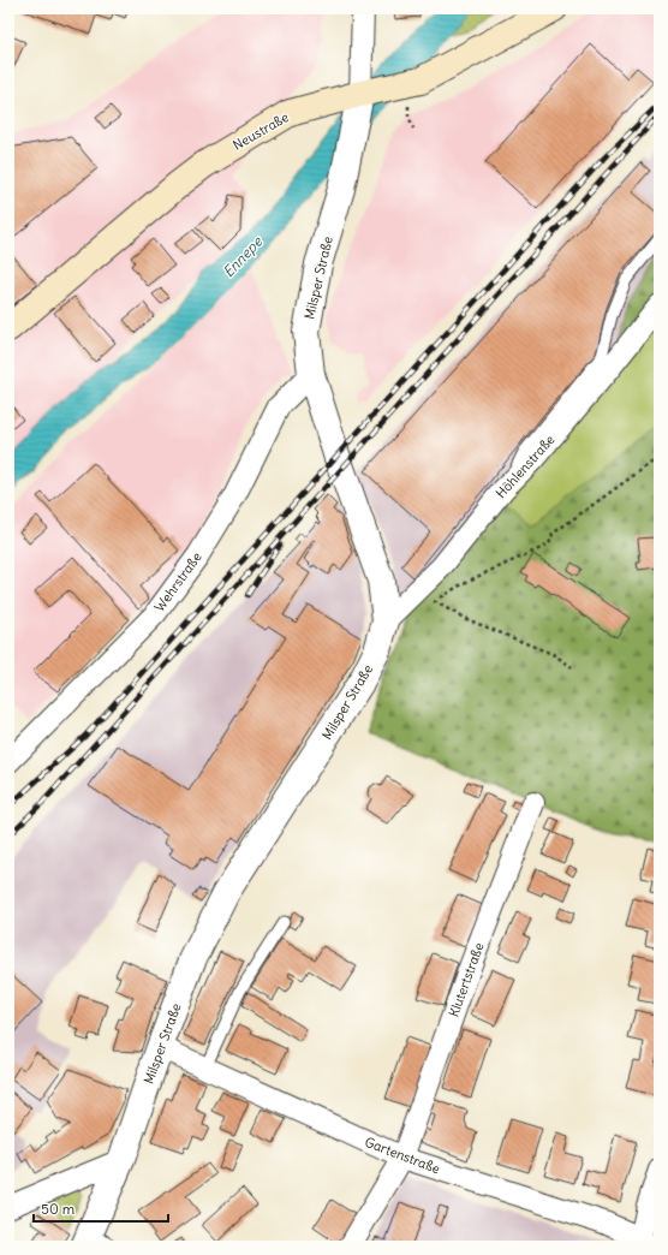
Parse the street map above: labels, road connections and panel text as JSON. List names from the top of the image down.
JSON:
{
  "streets": {
    "main road": ["Neustraße"],
    "street": [
      "Milsper Straße",
      "Höhlenstraße",
      "Wehrstraße",
      "Klutertstraße",
      "Gartenstraße"
    ]
  },
  "crossings": [
    ["Neustraße", "Milsper Straße"],
    ["Milsper Straße", "Höhlenstraße"],
    ["Milsper Straße", "Wehrstraße"],
    ["Milsper Straße", "Gartenstraße"],
    ["Klutertstraße", "Gartenstraße"]
  ],
  "water": ["Ennepe"],
  "scale_bar": "50 m"
}
